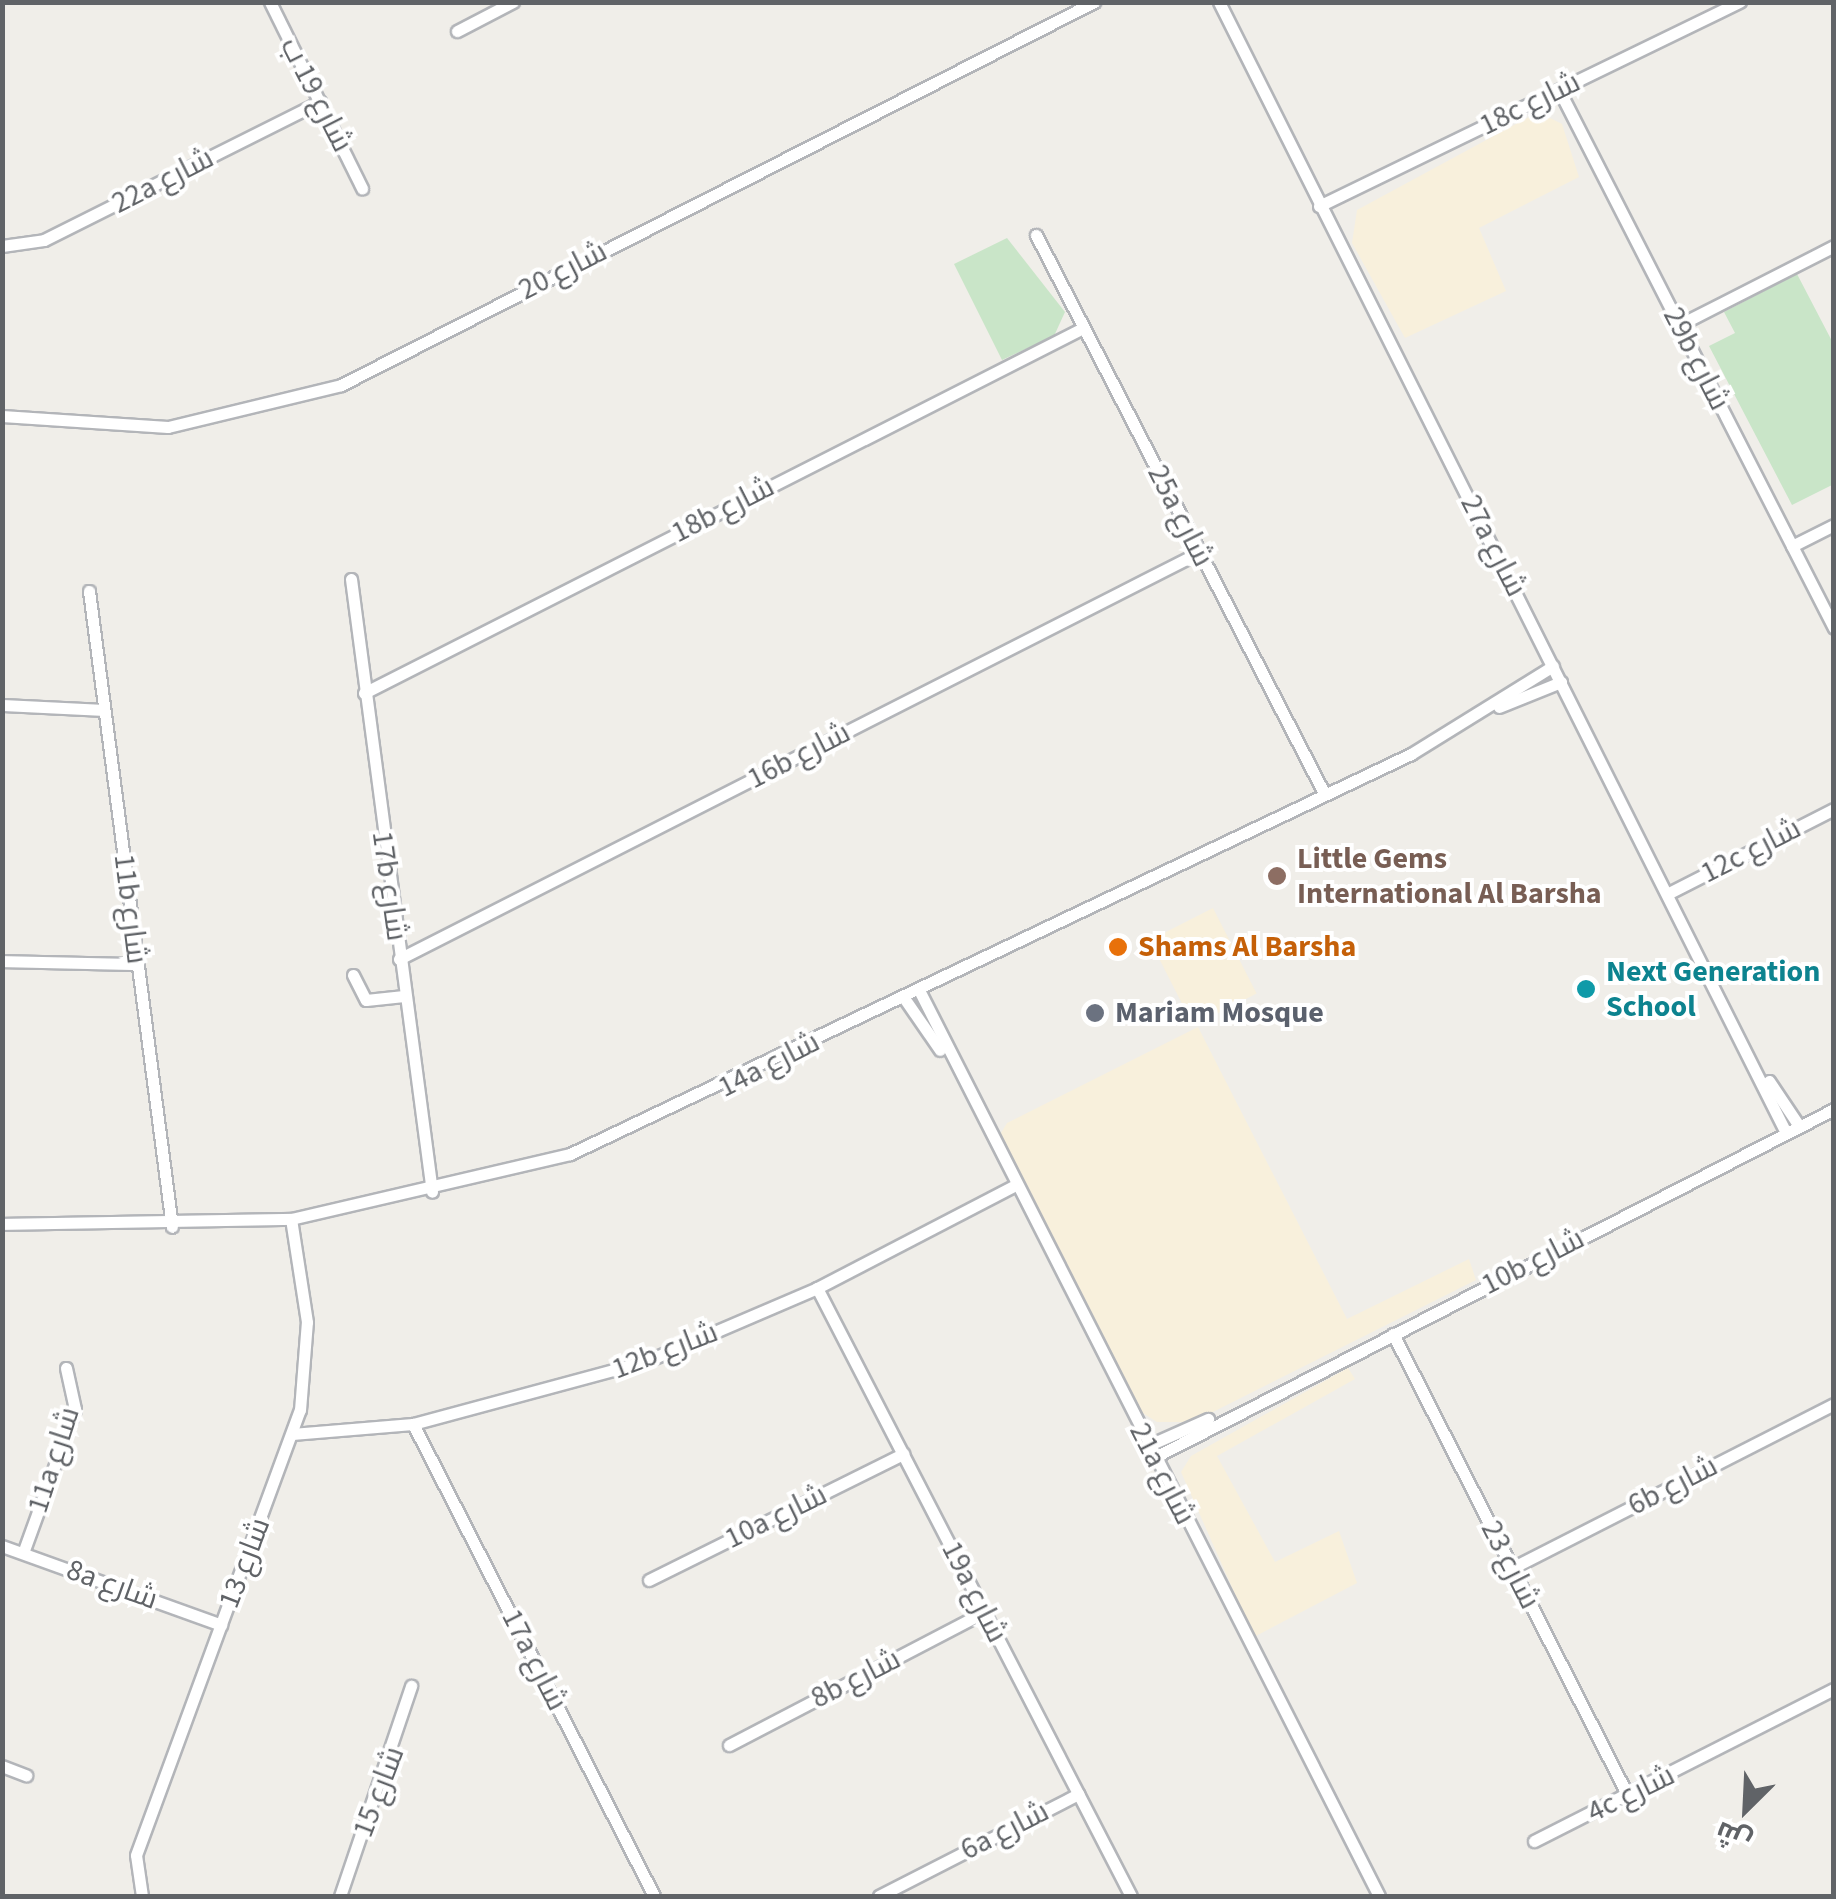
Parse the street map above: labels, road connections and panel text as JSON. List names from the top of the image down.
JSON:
{
  "streets": {
    "street": [
      "شارع 19 ب",
      "18c شارع",
      "22a شارع",
      "شارع 20",
      "29b شارع",
      "18b شارع",
      "25a شارع",
      "27a شارع",
      "16b شارع",
      "12c شارع",
      "17b شارع",
      "11b شارع",
      "14a شارع",
      "10b شارع",
      "12b شارع",
      "11a شارع",
      "21a شارع",
      "6b شارع",
      "10a شارع",
      "شارع 13",
      "شارع 23",
      "8a شارع",
      "19a شارع",
      "17a شارع",
      "8b شارع",
      "شارع 15",
      "4c شارع",
      "6a شارع"
    ]
  },
  "crossings": [
    ["شارع 19 ب", "22a شارع"],
    ["18c شارع", "29b شارع"],
    ["18c شارع", "27a شارع"],
    ["18b شارع", "25a شارع"],
    ["18b شارع", "17b شارع"],
    ["25a شارع", "16b شارع"],
    ["25a شارع", "14a شارع"],
    ["27a شارع", "12c شارع"],
    ["27a شارع", "14a شارع"],
    ["27a شارع", "10b شارع"],
    ["16b شارع", "17b شارع"],
    ["17b شارع", "14a شارع"],
    ["11b شارع", "14a شارع"],
    ["14a شارع", "21a شارع"],
    ["14a شارع", "شارع 13"],
    ["10b شارع", "21a شارع"],
    ["10b شارع", "شارع 23"],
    ["12b شارع", "21a شارع"],
    ["12b شارع", "شارع 13"],
    ["12b شارع", "19a شارع"],
    ["12b شارع", "17a شارع"],
    ["11a شارع", "8a شارع"],
    ["6b شارع", "شارع 23"],
    ["10a شارع", "19a شارع"],
    ["شارع 13", "8a شارع"],
    ["شارع 23", "4c شارع"],
    ["19a شارع", "8b شارع"],
    ["19a شارع", "6a شارع"]
  ],
  "places": [
    "Little Gems International Al Barsha",
    "Shams Al Barsha",
    "Next Generation School",
    "Mariam Mosque"
  ],
  "north": "bottom left"
}
